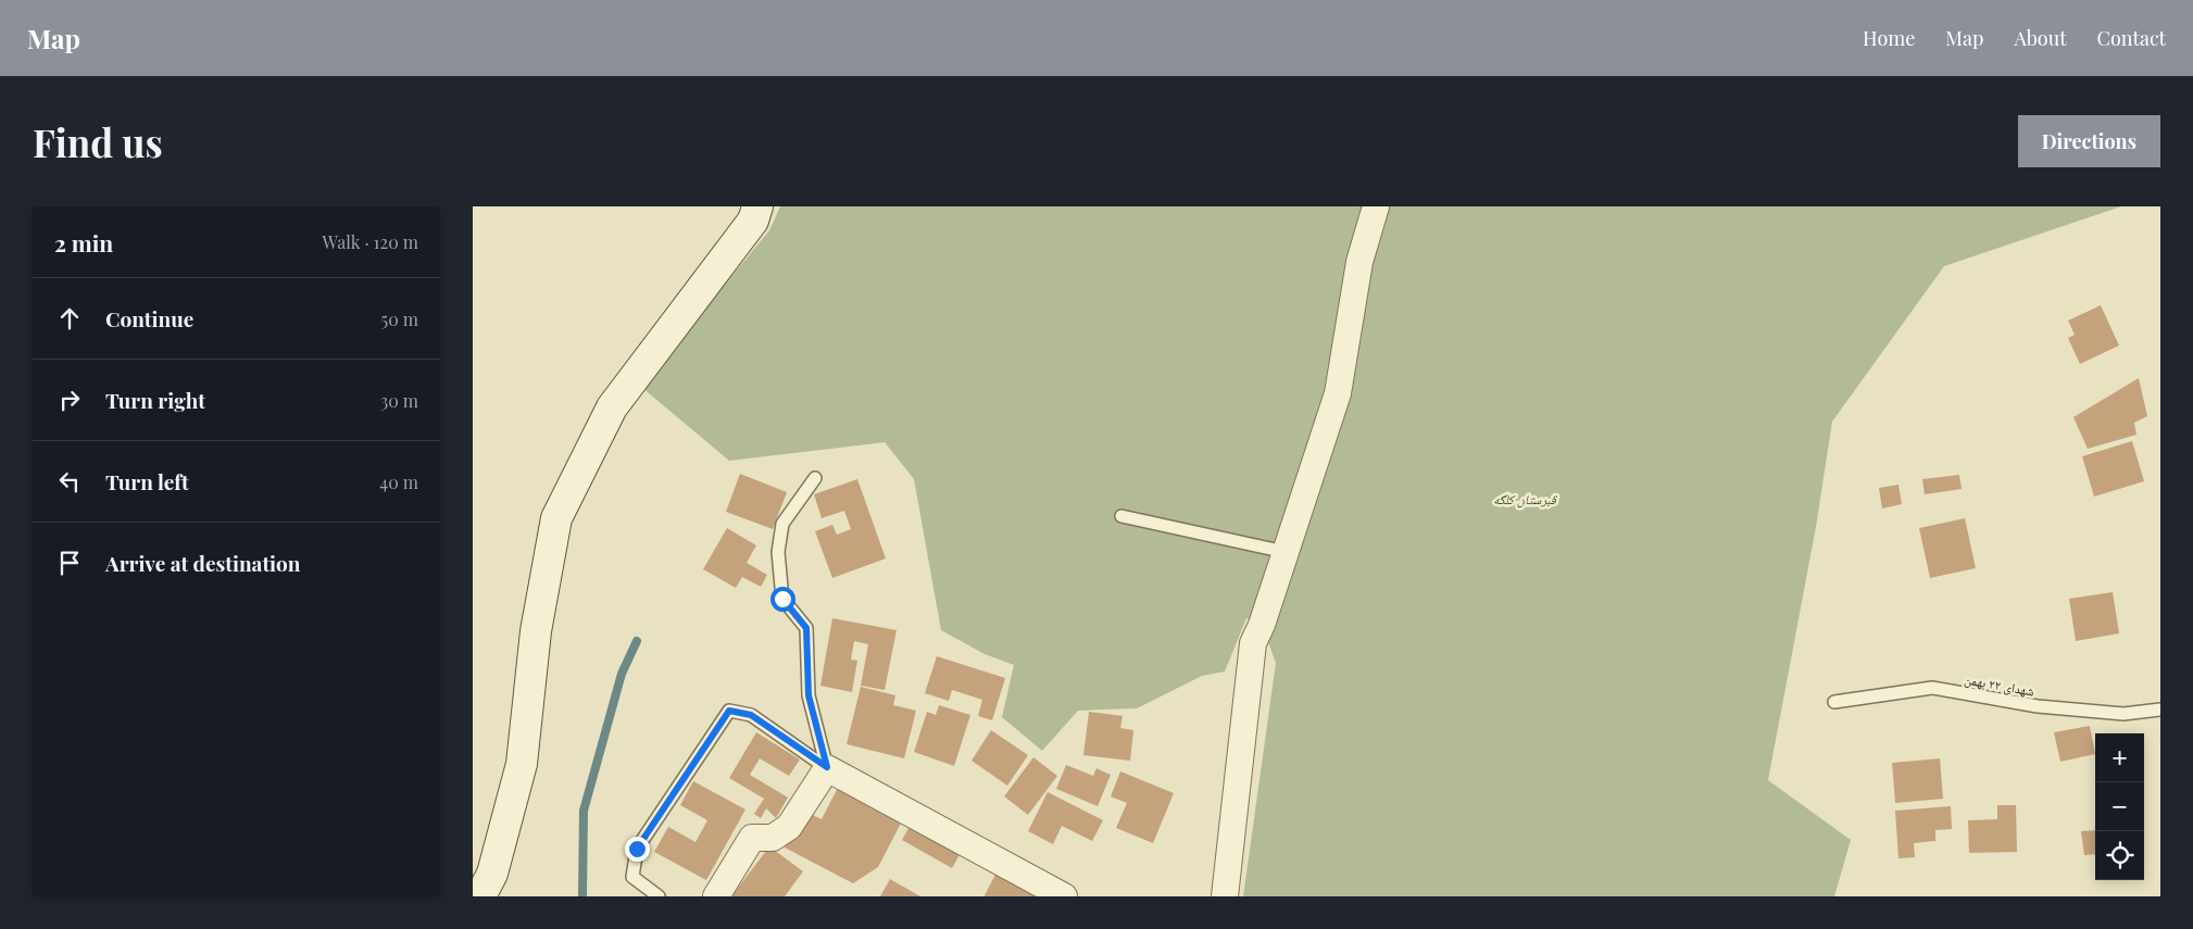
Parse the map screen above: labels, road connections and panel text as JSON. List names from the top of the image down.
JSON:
{
  "streets": {
    "lane": ["شهدای ۲۲ بهمن"]
  },
  "parks": ["قبرستان کلگه"],
  "page": {
    "header": "Map",
    "nav": [
      "Home",
      "Map",
      "About",
      "Contact"
    ],
    "buttons": "Directions",
    "title": "Find us",
    "heading": ["2 min", "Walk · 120 m"],
    "list": [
      ["Continue", "50 m"],
      ["Turn right", "30 m"],
      ["Turn left", "40 m"],
      "Arrive at destination"
    ],
    "map_buttons": ["+", "−"]
  }
}
